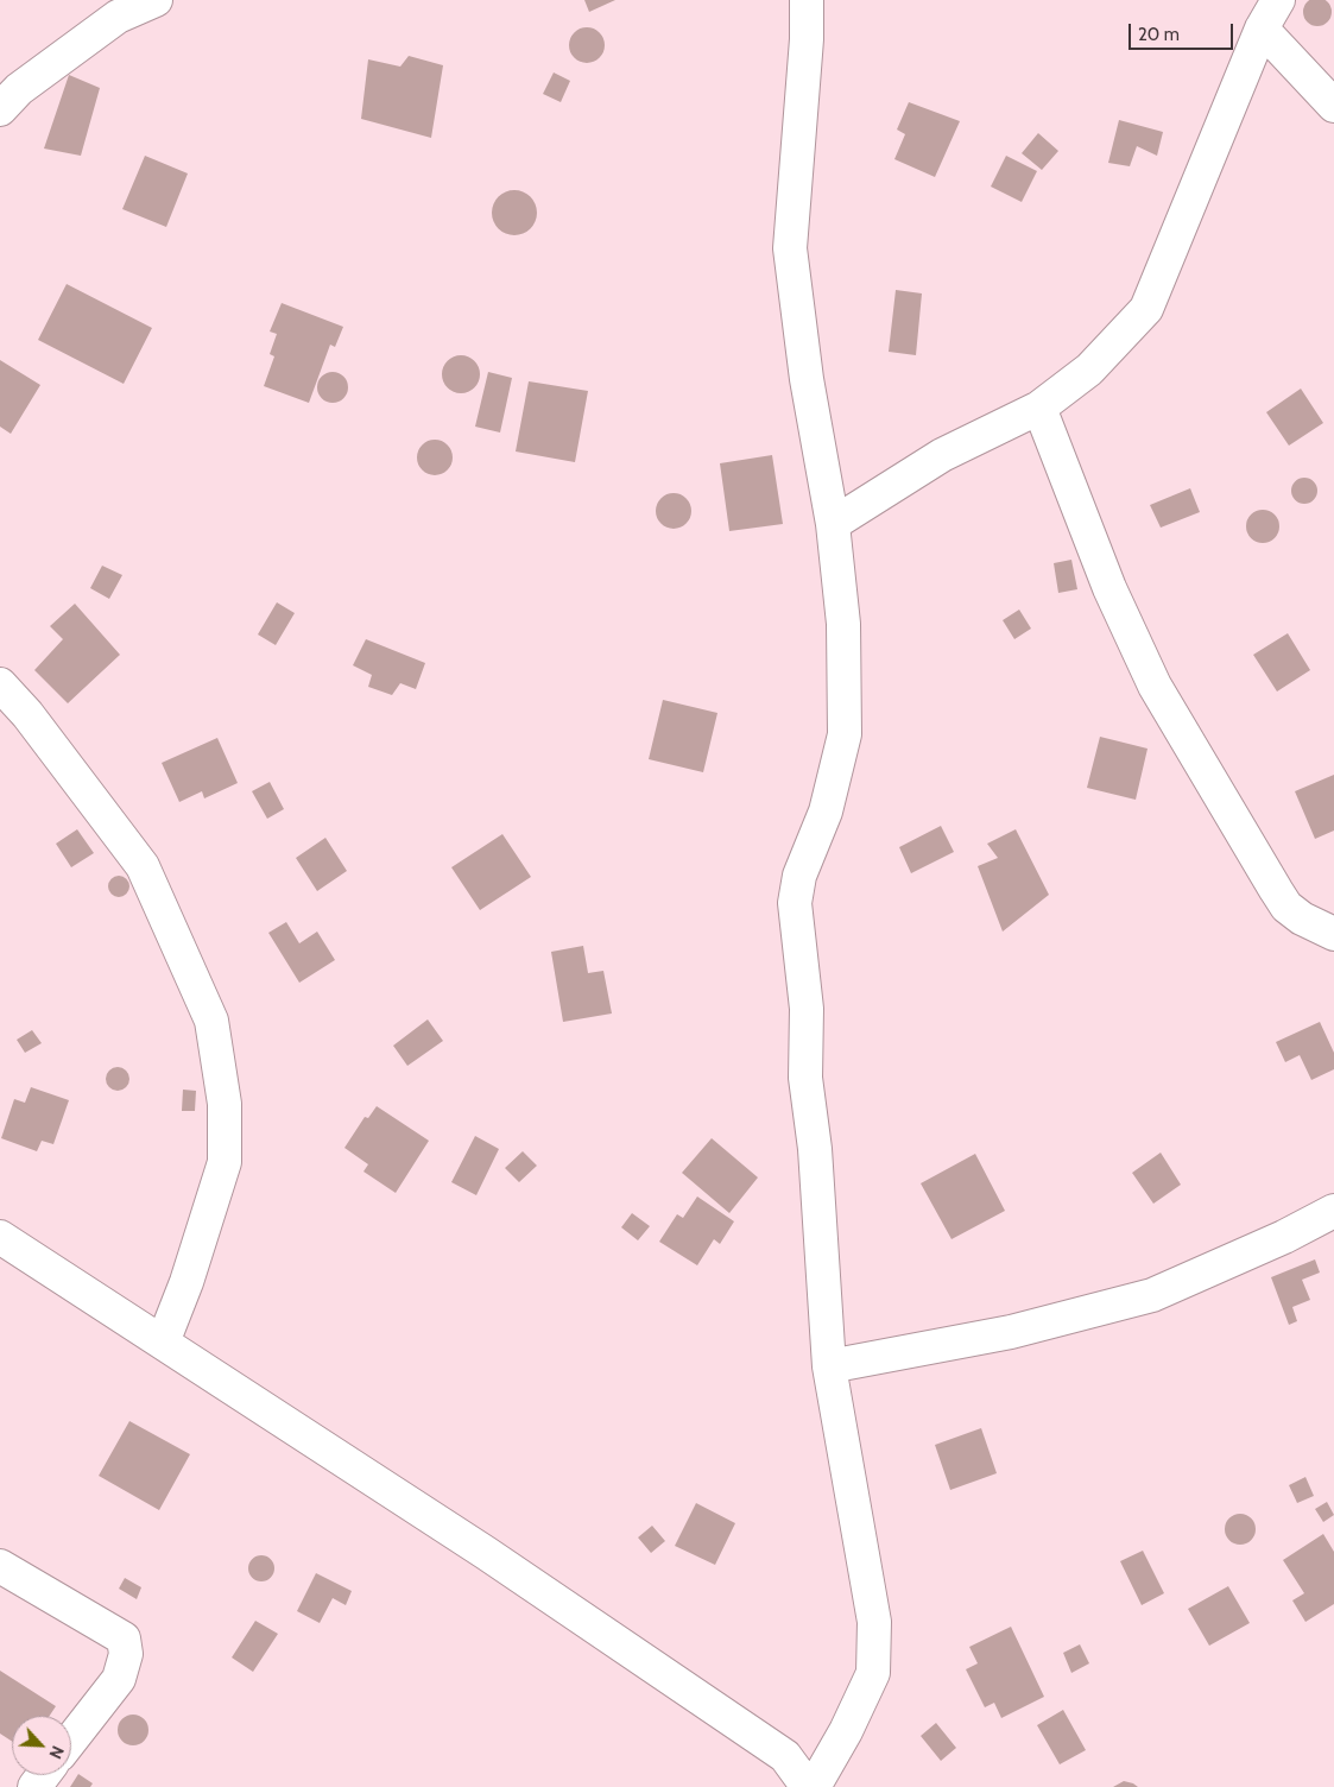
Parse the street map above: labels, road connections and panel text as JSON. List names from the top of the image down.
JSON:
{
  "scale_bar": "20 m",
  "north": "bottom right"
}
